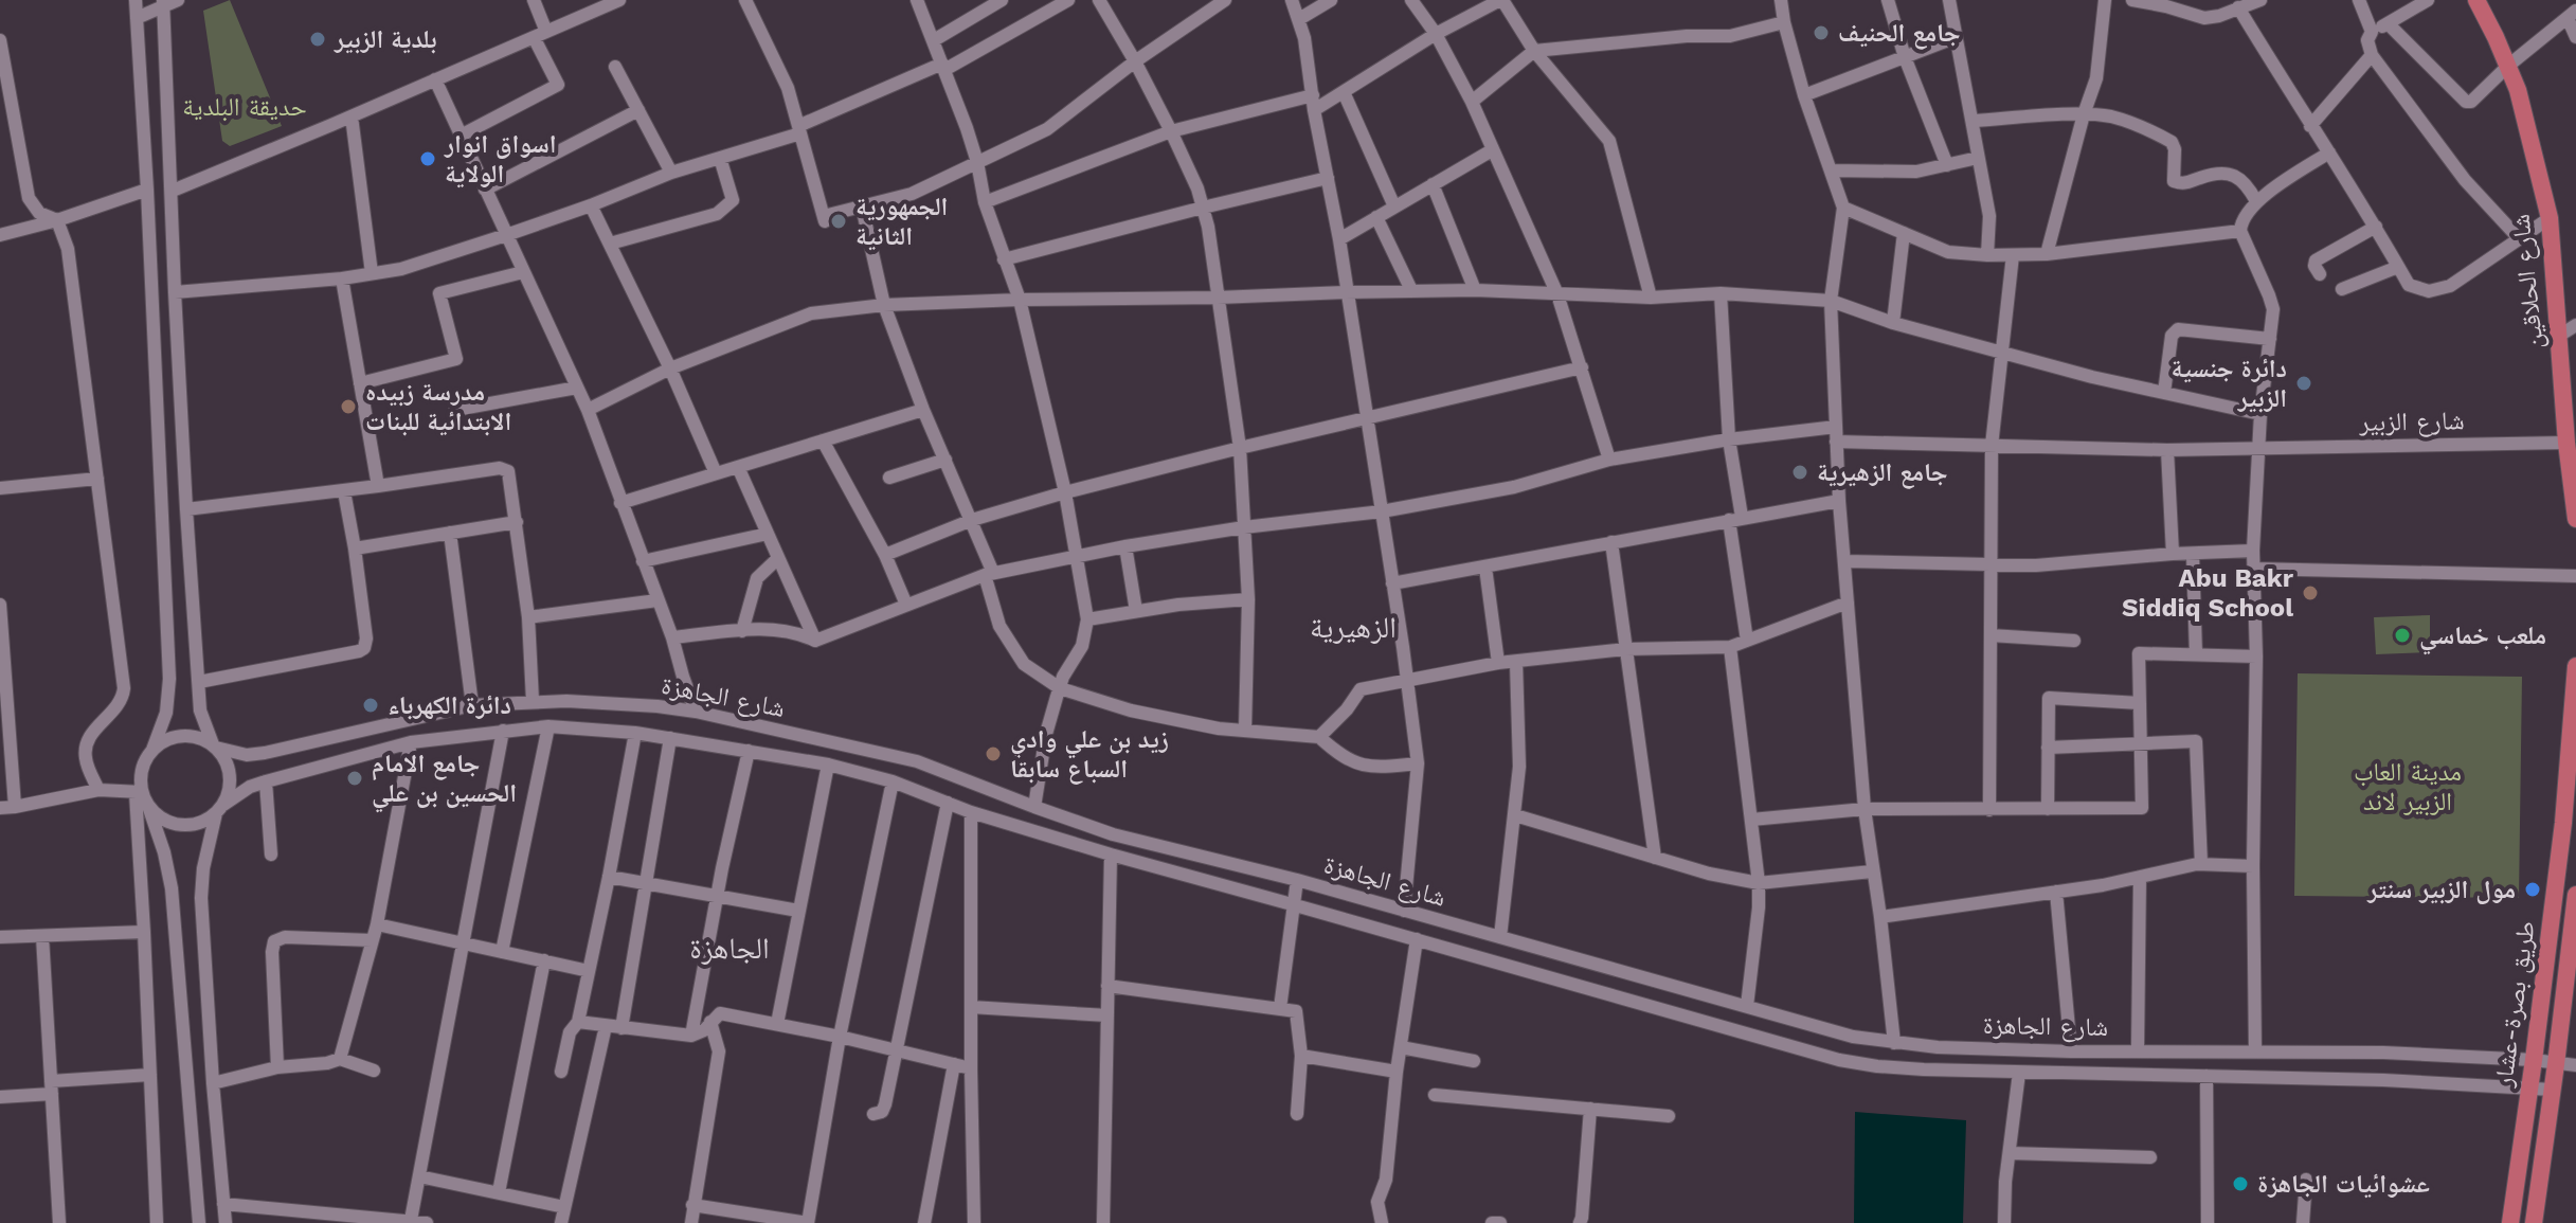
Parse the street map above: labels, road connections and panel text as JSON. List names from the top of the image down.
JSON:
{
  "streets": {
    "main road": ["شارع الحلاقين", "طريق بصرة-عشار"],
    "street": ["شارع الزبير", "شارع الجاهزة"]
  },
  "crossings": [
    ["شارع الحلاقين", "شارع الزبير"],
    ["شارع الجاهزة", "طريق بصرة-عشار"]
  ],
  "districts": ["الزهيرية", "الجاهزة"],
  "parks": ["حديقة البلدية", "مدينة العاب الزبير لاند"],
  "places": [
    "جامع الحنيف",
    "بلدية الزبير",
    "اسواق انوار الولاية",
    "الجمهورية الثانية",
    "دائرة جنسية الزبير",
    "مدرسة زبيده الابتدائية للبنات",
    "جامع الزهيرية",
    "Abu Bakr Siddiq School",
    "ملعب خماسي",
    "دائرة الكهرباء",
    "زيد بن علي وادي السباع سابقا",
    "جامع الامام الحسين بن علي",
    "مول الزبير سنتر",
    "عشوائيات الجاهزة"
  ]
}
